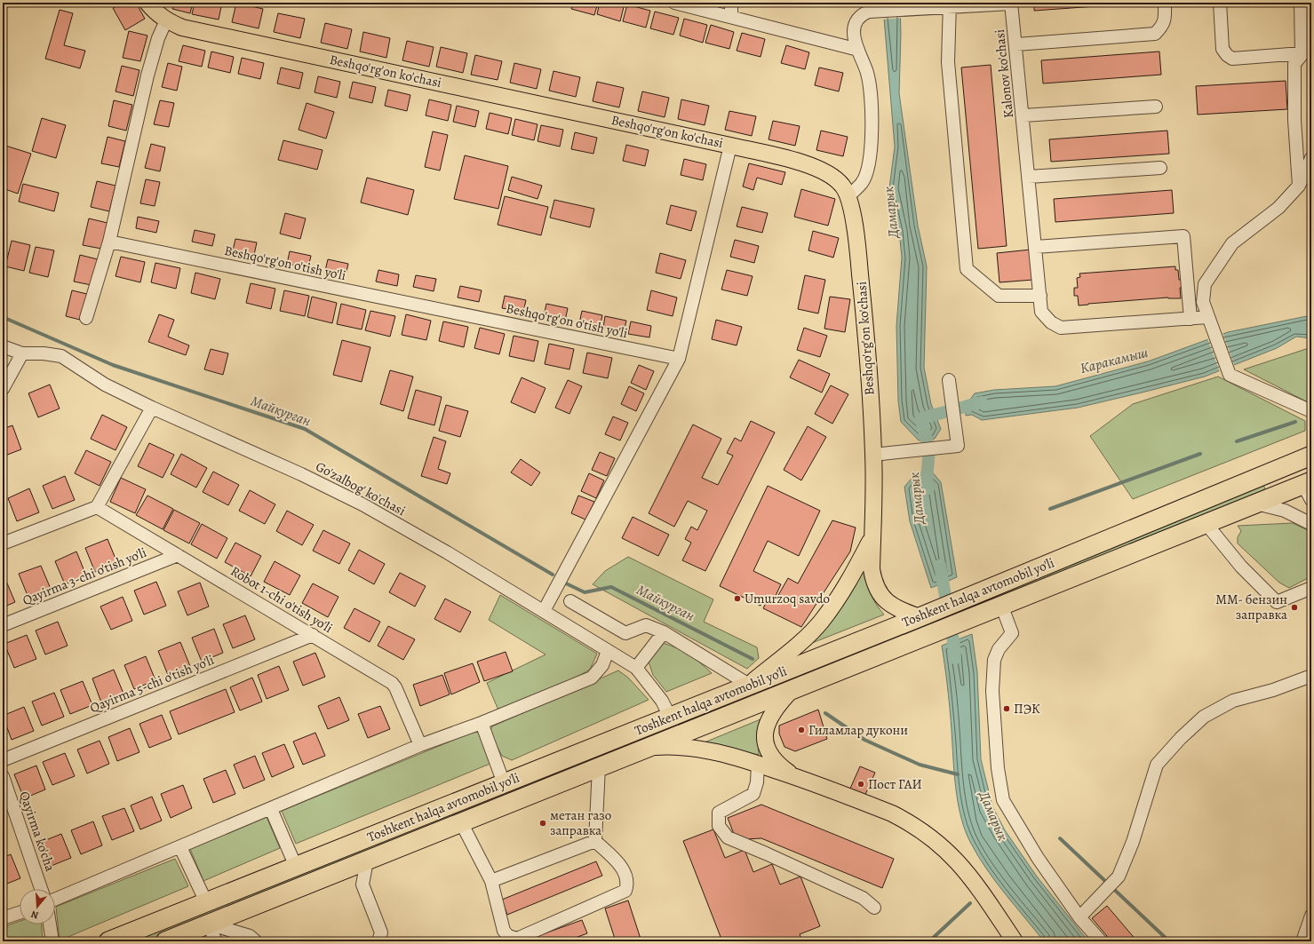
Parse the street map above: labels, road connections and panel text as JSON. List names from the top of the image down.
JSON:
{
  "streets": {
    "highway": ["Toshkent halqa avtomobil yo'li"],
    "main road": ["Beshqo'rg'on ko'chasi"],
    "street": [
      "Kalonov ko'chasi",
      "Beshqo'rg'on o'tish yo'li",
      "Go'zalbog' ko'chasi",
      "Qayirma 3-chi o'tish yo'li",
      "Robot 1-chi o'tish yo'li",
      "Qayirma 5-chi o'tish yo'li",
      "Qayirma ko'cha"
    ]
  },
  "crossings": [
    ["Beshqo'rg'on ko'chasi", "Kalonov ko'chasi"],
    ["Beshqo'rg'on ko'chasi", "Toshkent halqa avtomobil yo'li"],
    ["Go'zalbog' ko'chasi", "Toshkent halqa avtomobil yo'li"],
    ["Qayirma 3-chi o'tish yo'li", "Robot 1-chi o'tish yo'li"],
    ["Robot 1-chi o'tish yo'li", "Qayirma 5-chi o'tish yo'li"]
  ],
  "water": ["Дамарык", "Каракамыш", "Майкурган"],
  "places": [
    "Umurzoq savdo",
    "ММ- бензин заправка",
    "ПЭК",
    "Гиламлар дукони",
    "Пост ГАИ",
    "метан газо заправка"
  ],
  "north": "bottom"
}
